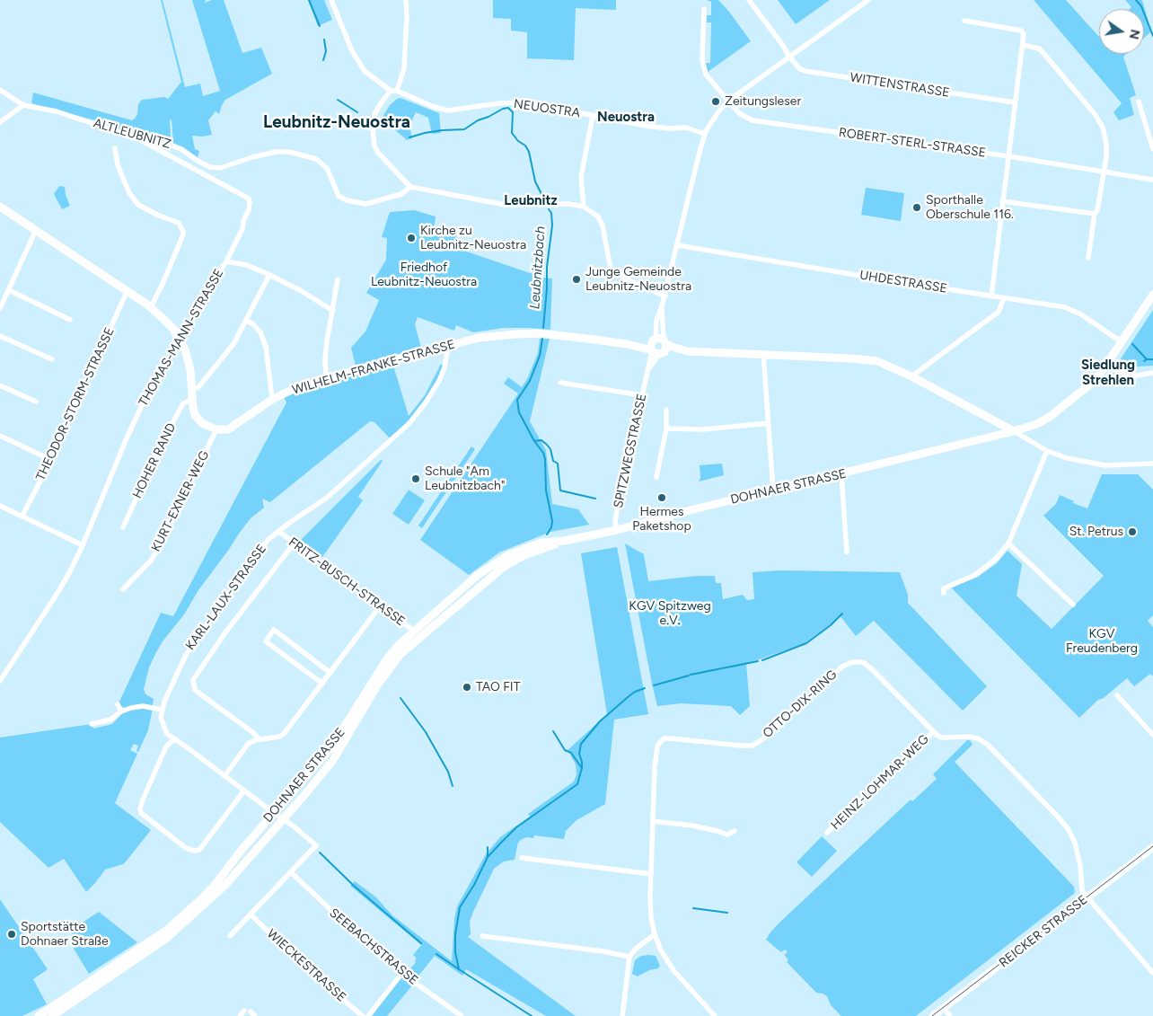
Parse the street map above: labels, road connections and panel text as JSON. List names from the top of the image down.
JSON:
{
  "streets": {
    "main road": ["WILHELM-FRANKE-STRASSE", "DOHNAER STRASSE", "REICKER STRASSE"],
    "street": [
      "WITTENSTRASSE",
      "NEUOSTRA",
      "ALTLEUBNITZ",
      "ROBERT-STERL-STRASSE",
      "UHDESTRASSE",
      "THOMAS-MANN-STRASSE",
      "THEODOR-STORM-STRASSE",
      "SPITZWEGSTRASSE",
      "HOHER RAND",
      "KURT-EXNER-WEG",
      "FRITZ-BUSCH-STRASSE",
      "KARL-LAUX-STRASSE",
      "OTTO-DIX-RING",
      "HEINZ-LOHMAR-WEG",
      "SEEBACHSTRASSE",
      "WIECKESTRASSE"
    ]
  },
  "crossings": [
    ["ALTLEUBNITZ", "THOMAS-MANN-STRASSE"],
    ["UHDESTRASSE", "SPITZWEGSTRASSE"],
    ["UHDESTRASSE", "DOHNAER STRASSE"],
    ["WILHELM-FRANKE-STRASSE", "SPITZWEGSTRASSE"],
    ["WILHELM-FRANKE-STRASSE", "DOHNAER STRASSE"],
    ["WILHELM-FRANKE-STRASSE", "KURT-EXNER-WEG"],
    ["WILHELM-FRANKE-STRASSE", "KARL-LAUX-STRASSE"],
    ["SPITZWEGSTRASSE", "DOHNAER STRASSE"],
    ["DOHNAER STRASSE", "FRITZ-BUSCH-STRASSE"],
    ["FRITZ-BUSCH-STRASSE", "KARL-LAUX-STRASSE"],
    ["OTTO-DIX-RING", "HEINZ-LOHMAR-WEG"],
    ["OTTO-DIX-RING", "REICKER STRASSE"]
  ],
  "districts": [
    "Neuostra",
    "Leubnitz-Neuostra",
    "Leubnitz",
    "Siedlung Strehlen"
  ],
  "water": ["Leubnitzbach"],
  "parks": ["Friedhof Leubnitz-Neuostra", "KGV Spitzweg e.V.", "KGV Freudenberg"],
  "places": [
    "Zeitungsleser",
    "Sporthalle Oberschule 116.",
    "Kirche zu Leubnitz-Neuostra",
    "Junge Gemeinde Leubnitz-Neuostra",
    "Schule \"Am Leubnitzbach\"",
    "Hermes Paketshop",
    "St. Petrus",
    "TAO FIT",
    "Sportstätte Dohnaer Straße"
  ],
  "north": "right"
}
